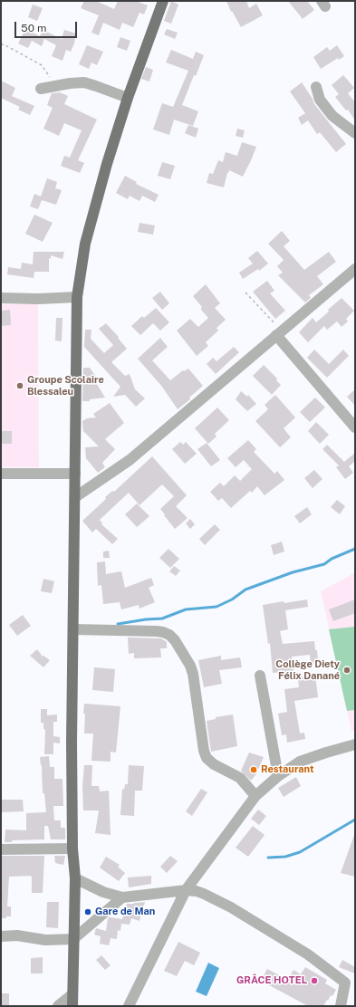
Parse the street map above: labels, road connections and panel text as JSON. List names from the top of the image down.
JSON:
{
  "places": [
    "Groupe Scolaire Blessaleu",
    "Collège Diety Félix Danané",
    "Restaurant",
    "Gare de Man",
    "GRÂCE HOTEL"
  ],
  "scale_bar": "50 m"
}
